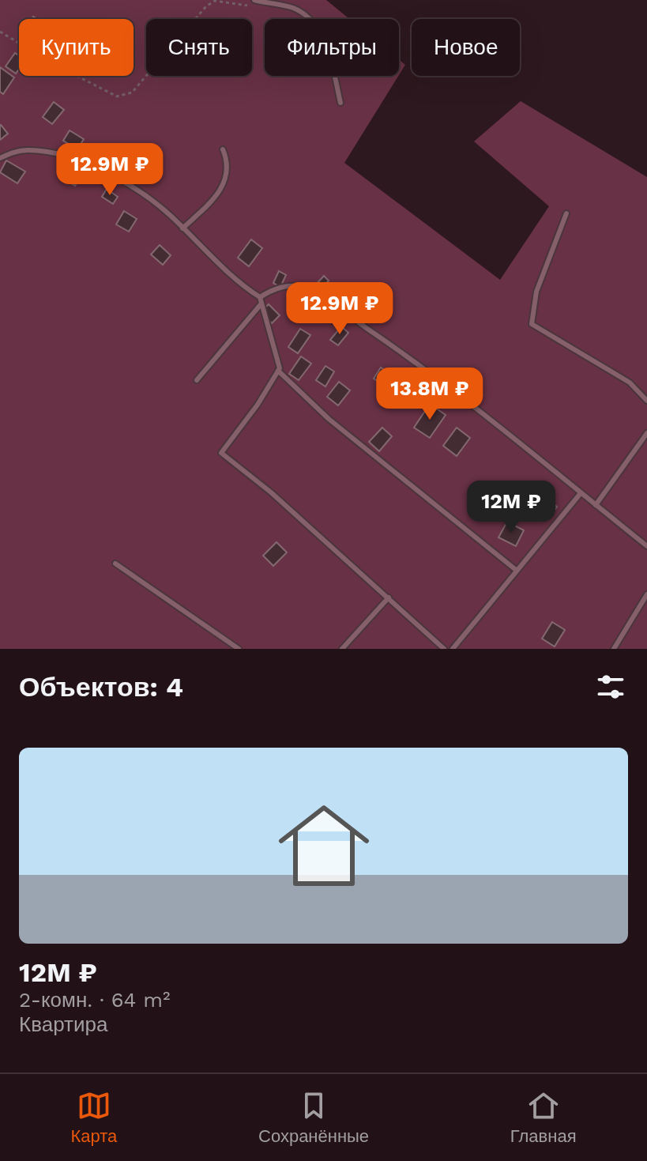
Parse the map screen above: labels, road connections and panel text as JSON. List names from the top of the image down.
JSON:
{
  "page": {
    "chip": [
      "Купить",
      "Снять",
      "Фильтры",
      "Новое"
    ],
    "price": [
      "12.9M ₽",
      "12.9M ₽",
      "13.8M ₽",
      "12M ₽"
    ],
    "heading": "Объектов: 4",
    "list": [
      {
        "name": "12M ₽",
        "note": "2-комн. · 64 m² · Квартира"
      }
    ],
    "tabs": ["Карта", "Сохранённые", "Главная"]
  }
}
